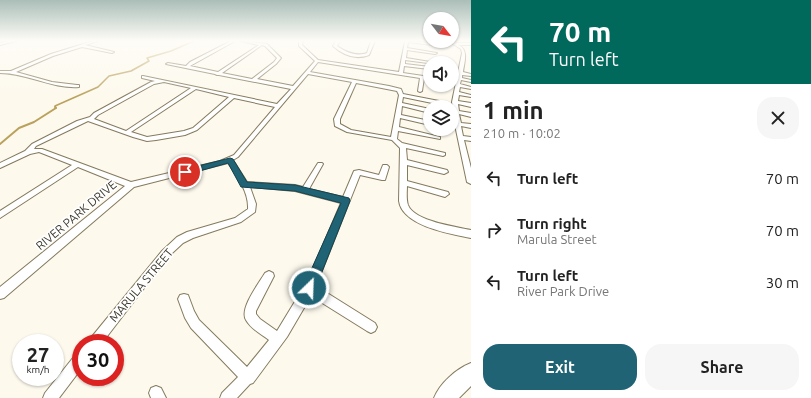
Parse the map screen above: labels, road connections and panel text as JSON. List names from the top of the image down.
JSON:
{
  "streets": {
    "street": ["RIVER PARK DRIVE", "MARULA STREET"]
  },
  "crossings": [
    ["RIVER PARK DRIVE", "MARULA STREET"]
  ],
  "north": "bottom right",
  "page": {
    "turn": ["70 m", "Turn left"],
    "heading": ["1 min", "210 m · 10:02"],
    "list": [
      {
        "name": "Turn left",
        "value": "70 m"
      },
      {
        "name": "Turn right",
        "note": "Marula Street",
        "value": "70 m"
      },
      {
        "name": "Turn left",
        "note": "River Park Drive",
        "value": "30 m"
      }
    ],
    "speed": "27 km/h",
    "limit": "30",
    "buttons": ["Exit", "Share"]
  }
}
